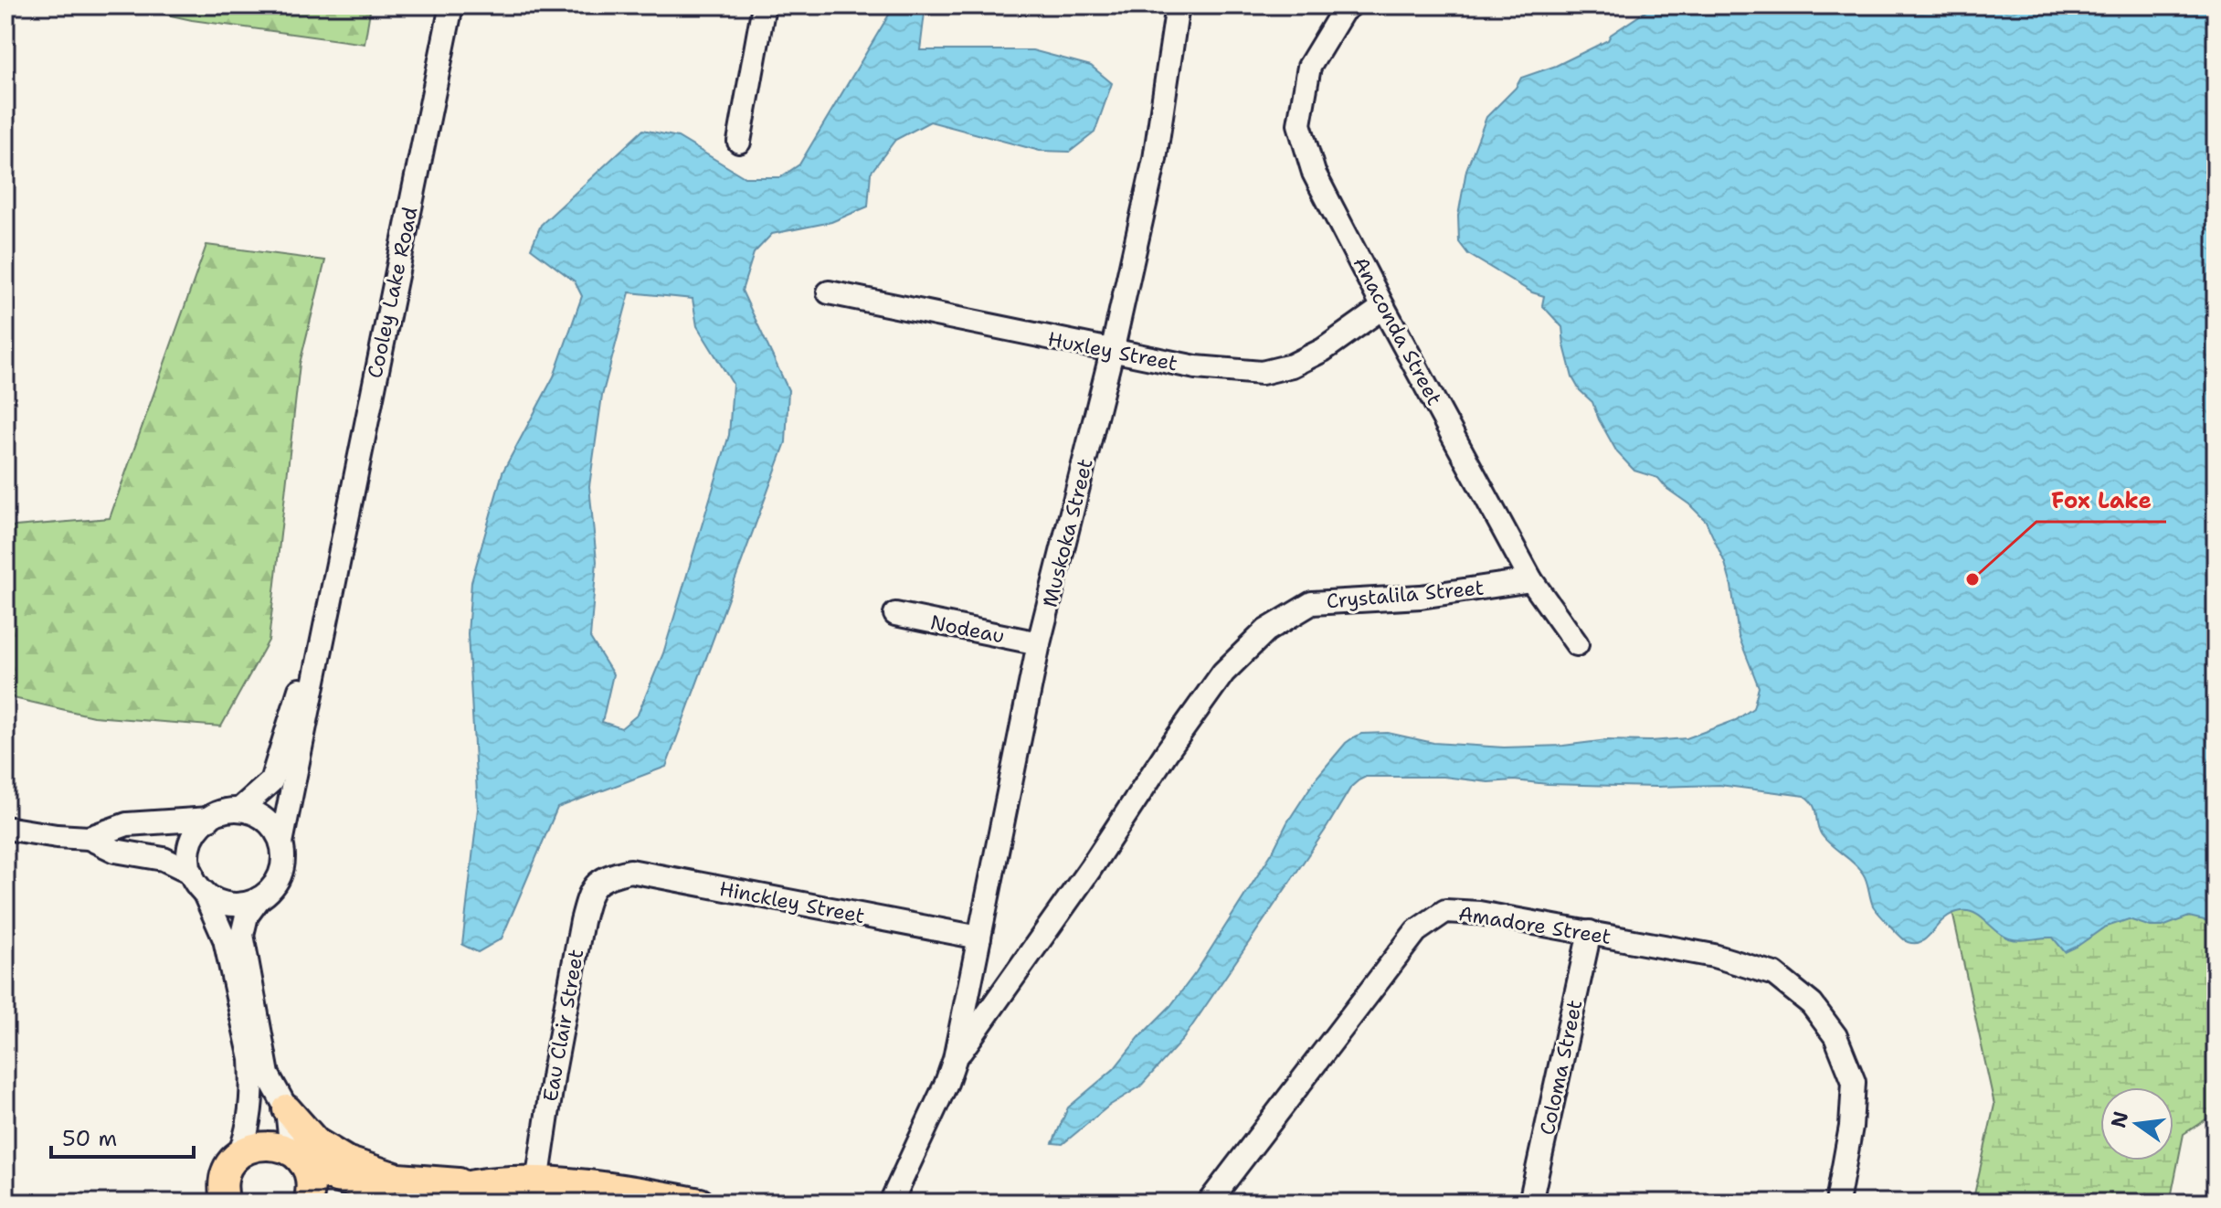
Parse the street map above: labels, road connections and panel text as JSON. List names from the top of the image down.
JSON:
{
  "streets": {
    "street": [
      "Cooley Lake Road",
      "Anaconda Street",
      "Huxley Street",
      "Muskoka Street",
      "Crystalila Street",
      "Nodeau",
      "Hinckley Street",
      "Amadore Street",
      "Eau Clair Street",
      "Coloma Street"
    ]
  },
  "crossings": [
    ["Anaconda Street", "Huxley Street"],
    ["Anaconda Street", "Crystalila Street"],
    ["Huxley Street", "Muskoka Street"],
    ["Muskoka Street", "Crystalila Street"],
    ["Muskoka Street", "Nodeau"],
    ["Muskoka Street", "Hinckley Street"],
    ["Hinckley Street", "Eau Clair Street"],
    ["Amadore Street", "Coloma Street"]
  ],
  "places": ["Fox Lake"],
  "scale_bar": "50 m",
  "north": "left"
}
